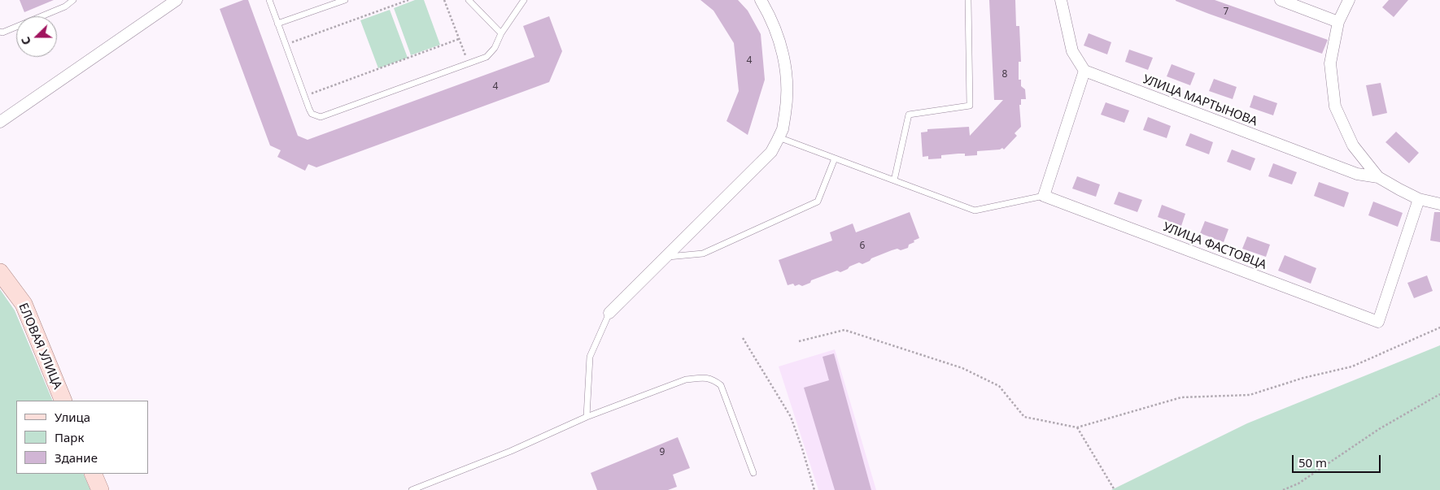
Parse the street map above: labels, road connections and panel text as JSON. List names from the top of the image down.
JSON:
{
  "streets": {
    "main road": ["ЕЛОВАЯ УЛИЦА"],
    "street": ["УЛИЦА МАРТЫНОВА", "УЛИЦА ФАСТОВЦА"]
  },
  "crossings": [
    ["УЛИЦА МАРТЫНОВА", "УЛИЦА ФАСТОВЦА"]
  ],
  "house_numbers": [
    "7",
    "4",
    "8",
    "4",
    "6",
    "9"
  ],
  "legend": ["Улица", "Парк", "Здание"],
  "scale_bar": "50 m",
  "north": "left"
}
